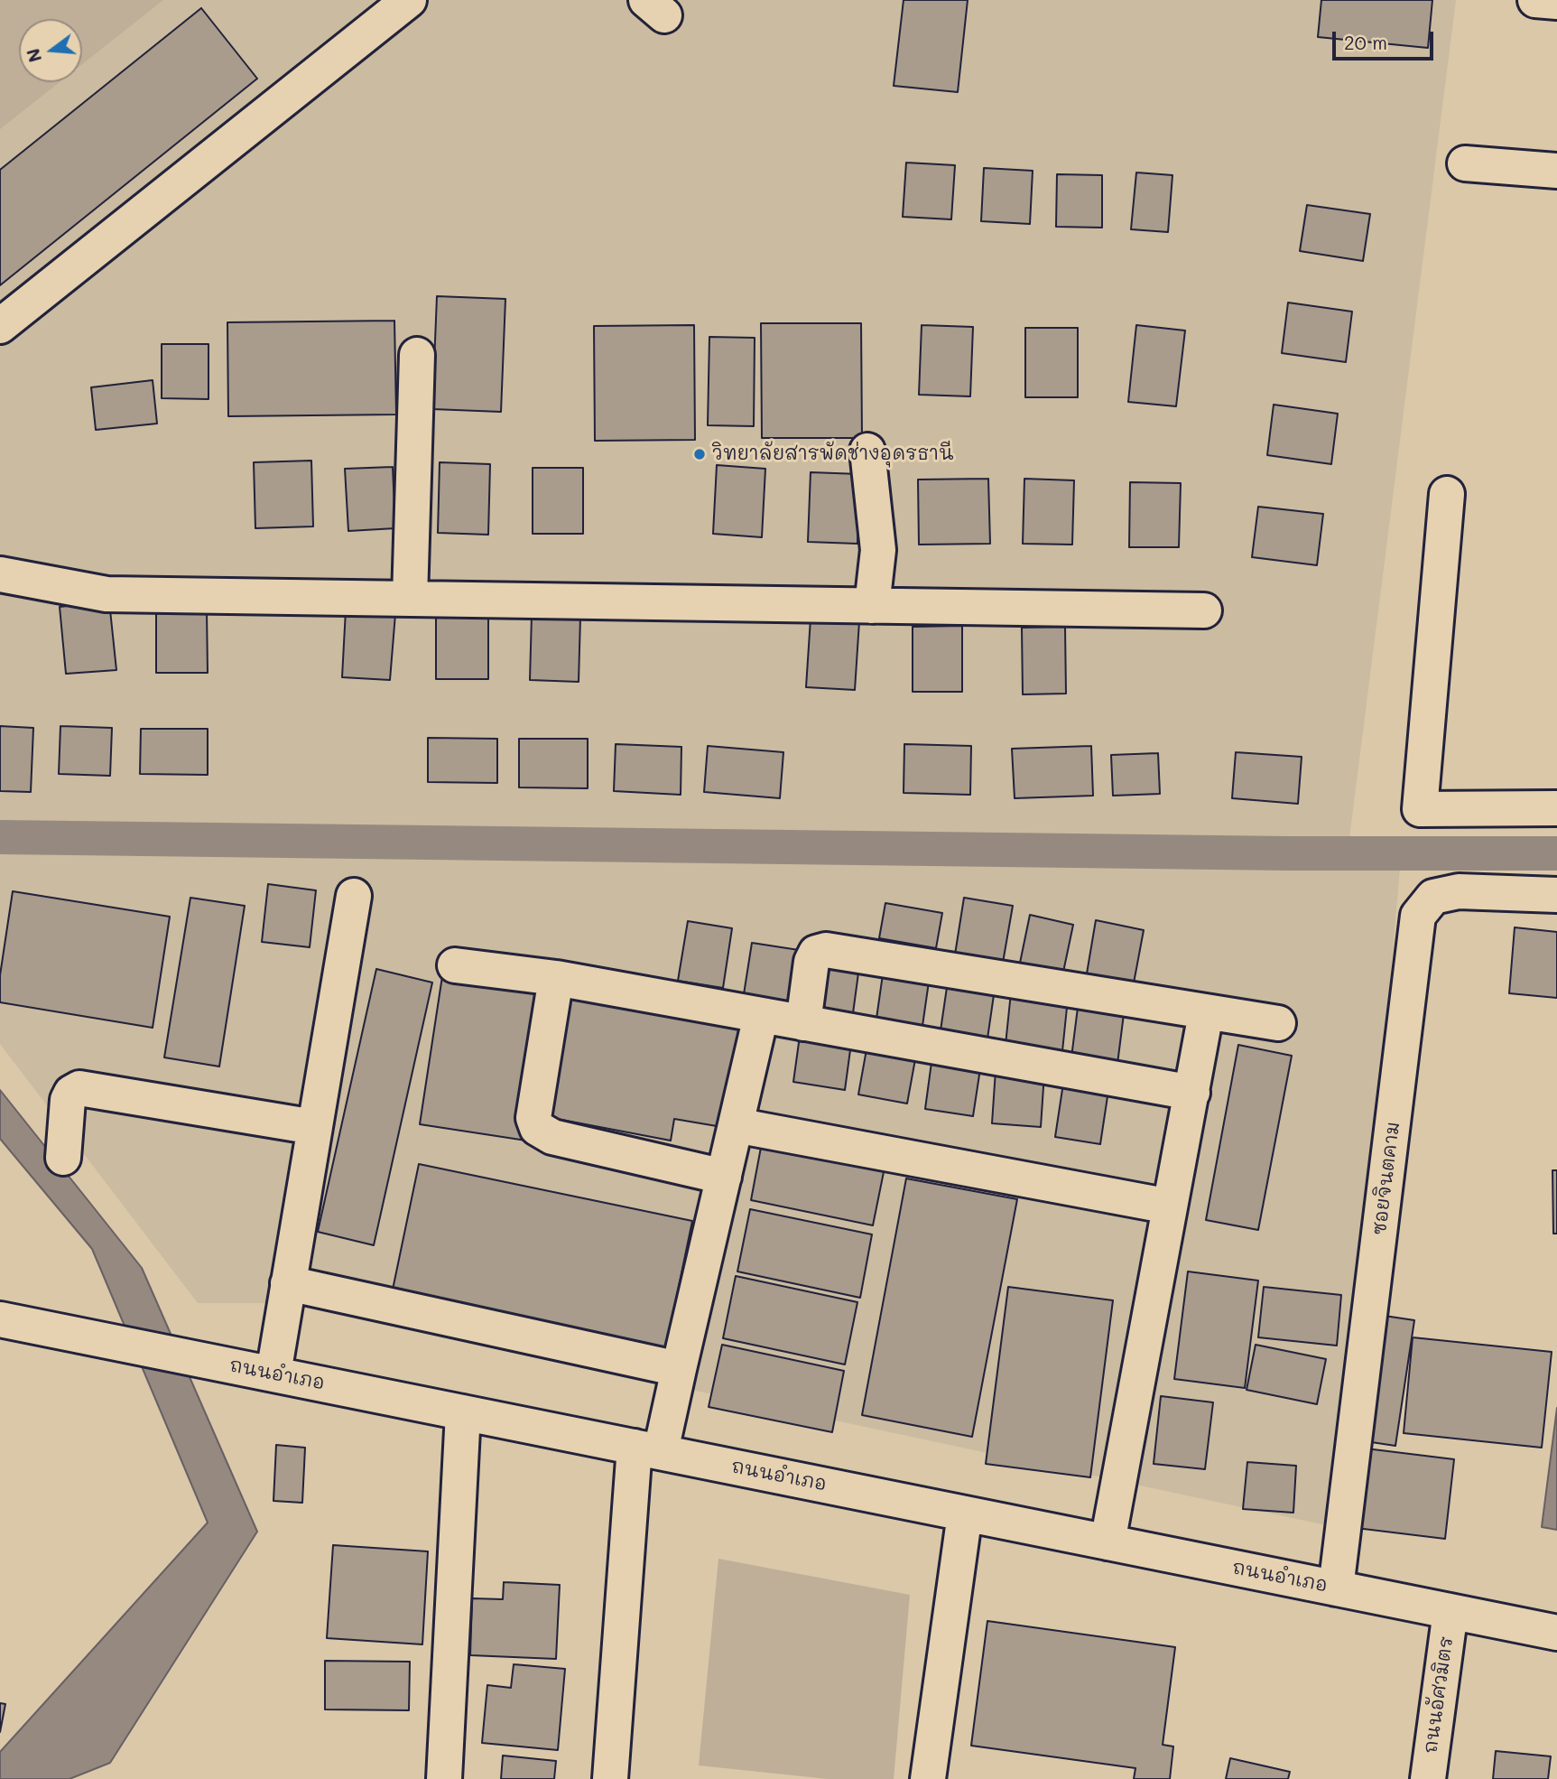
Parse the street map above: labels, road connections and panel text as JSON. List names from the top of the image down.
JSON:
{
  "streets": {
    "street": ["ซอยจินตคาม", "ถนนอำเภอ", "ถนนอัศวมิตร"]
  },
  "crossings": [
    ["ซอยจินตคาม", "ถนนอำเภอ"],
    ["ถนนอำเภอ", "ถนนอัศวมิตร"]
  ],
  "places": ["วิทยาลัยสารพัดช่างอุดรธานี"],
  "scale_bar": "20 m",
  "north": "left"
}
